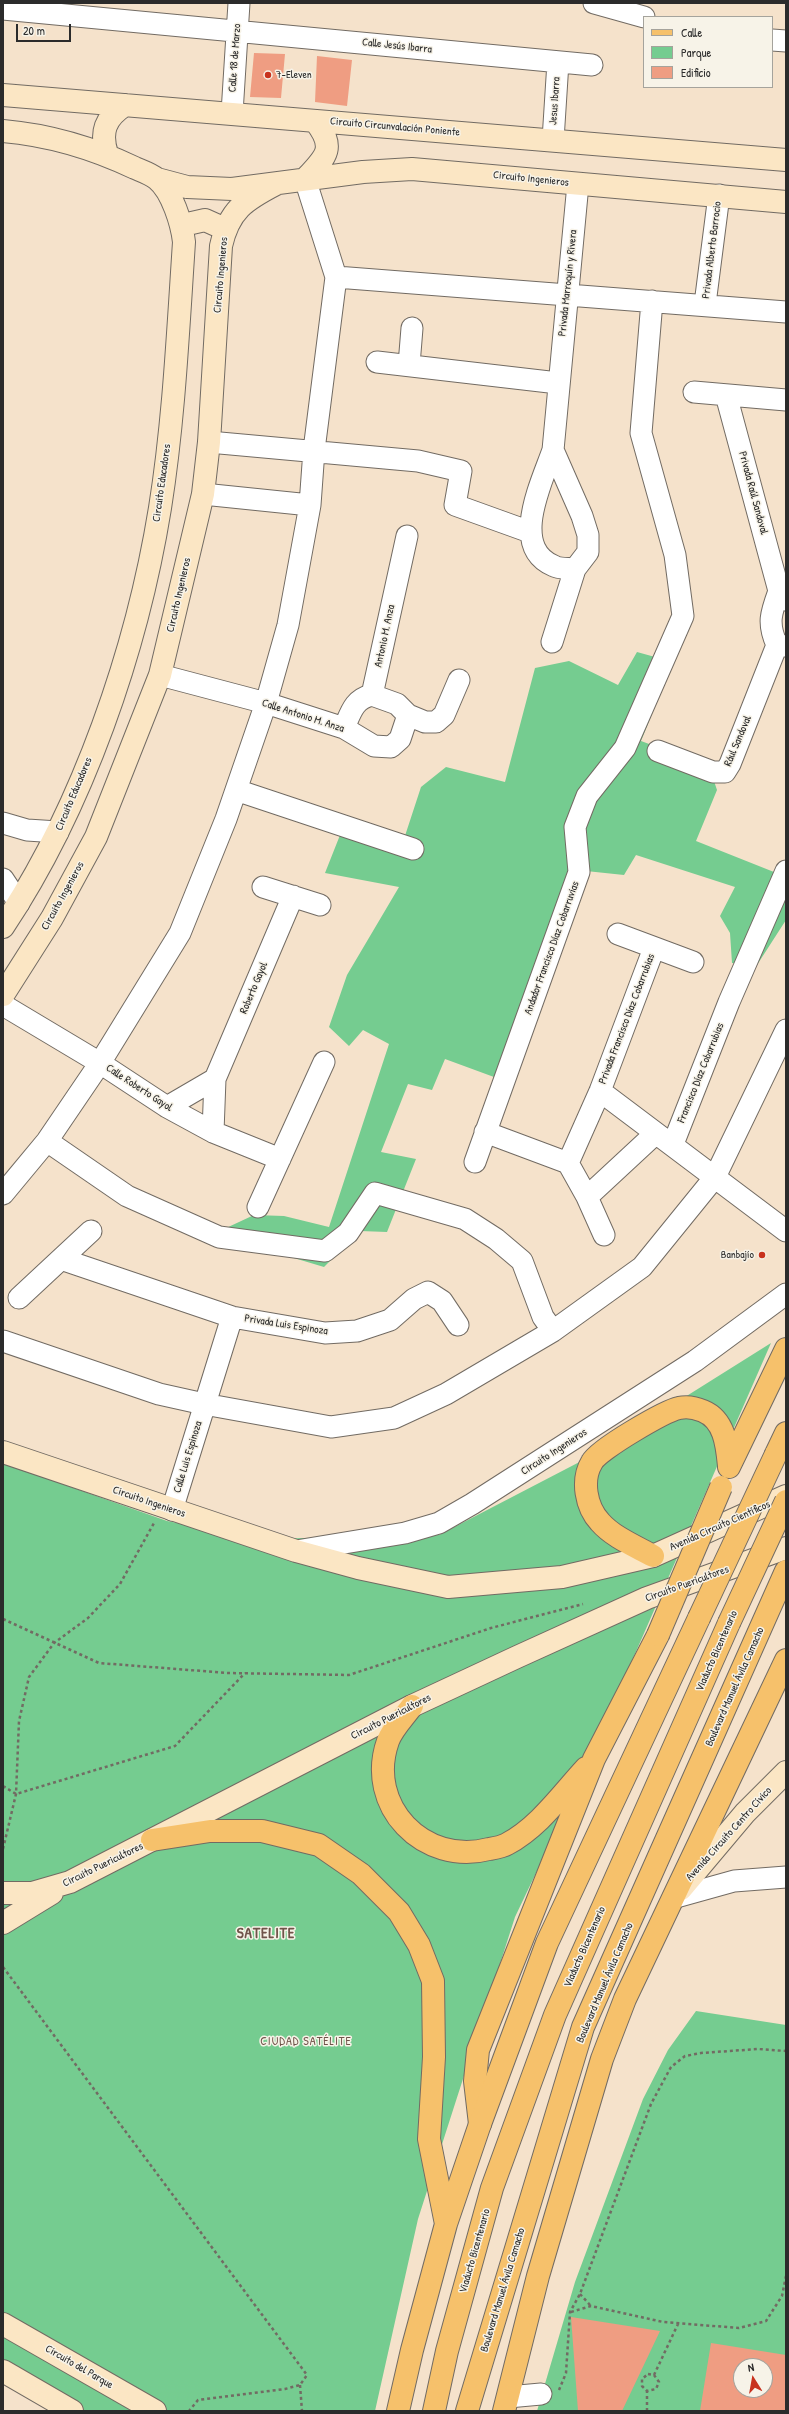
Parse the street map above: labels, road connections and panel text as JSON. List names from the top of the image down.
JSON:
{
  "streets": {
    "main road": [
      "Circuito Circunvalación Poniente",
      "Circuito Ingenieros",
      "Circuito Educadores",
      "Avenida Circuito Científicos",
      "Circuito Puericultores",
      "Viaducto Bicentenario",
      "Boulevard Manuel Ávila Camacho",
      "Avenida Circuito Centro Cívico",
      "Circuito del Parque"
    ],
    "street": [
      "Calle Jesús Ibarra",
      "Calle 18 de Marzo",
      "Jesus Ibarra",
      "Privada Alberto Barrocio",
      "Privada Marroquín y Rivera",
      "Privada Raúl Sandoval",
      "Antonio M. Anza",
      "Calle Antonio M. Anza",
      "Rául Sandoval",
      "Andador Francisco Díaz Cobarruvias",
      "Roberto Gayol",
      "Privada Francisco Díaz Cobarrubias",
      "Francisco Díaz Cobarrubias",
      "Calle Roberto Gayol",
      "Privada Luis Espinoza",
      "Calle Luis Espinoza"
    ]
  },
  "crossings": [
    ["Calle Jesús Ibarra", "Calle 18 de Marzo"],
    ["Calle Jesús Ibarra", "Jesus Ibarra"],
    ["Calle 18 de Marzo", "Circuito Circunvalación Poniente"],
    ["Jesus Ibarra", "Circuito Circunvalación Poniente"],
    ["Circuito Ingenieros", "Privada Alberto Barrocio"],
    ["Circuito Ingenieros", "Privada Marroquín y Rivera"],
    ["Circuito Ingenieros", "Circuito Educadores"],
    ["Circuito Ingenieros", "Calle Antonio M. Anza"],
    ["Circuito Ingenieros", "Calle Luis Espinoza"],
    ["Circuito Ingenieros", "Avenida Circuito Científicos"],
    ["Antonio M. Anza", "Calle Antonio M. Anza"],
    ["Roberto Gayol", "Calle Roberto Gayol"],
    ["Privada Luis Espinoza", "Calle Luis Espinoza"]
  ],
  "districts": ["SATELITE", "CIUDAD SATÉLITE"],
  "places": ["7-Eleven", "Banbajío"],
  "legend": ["Calle", "Parque", "Edificio"],
  "scale_bar": "20 m",
  "north": "top"
}
